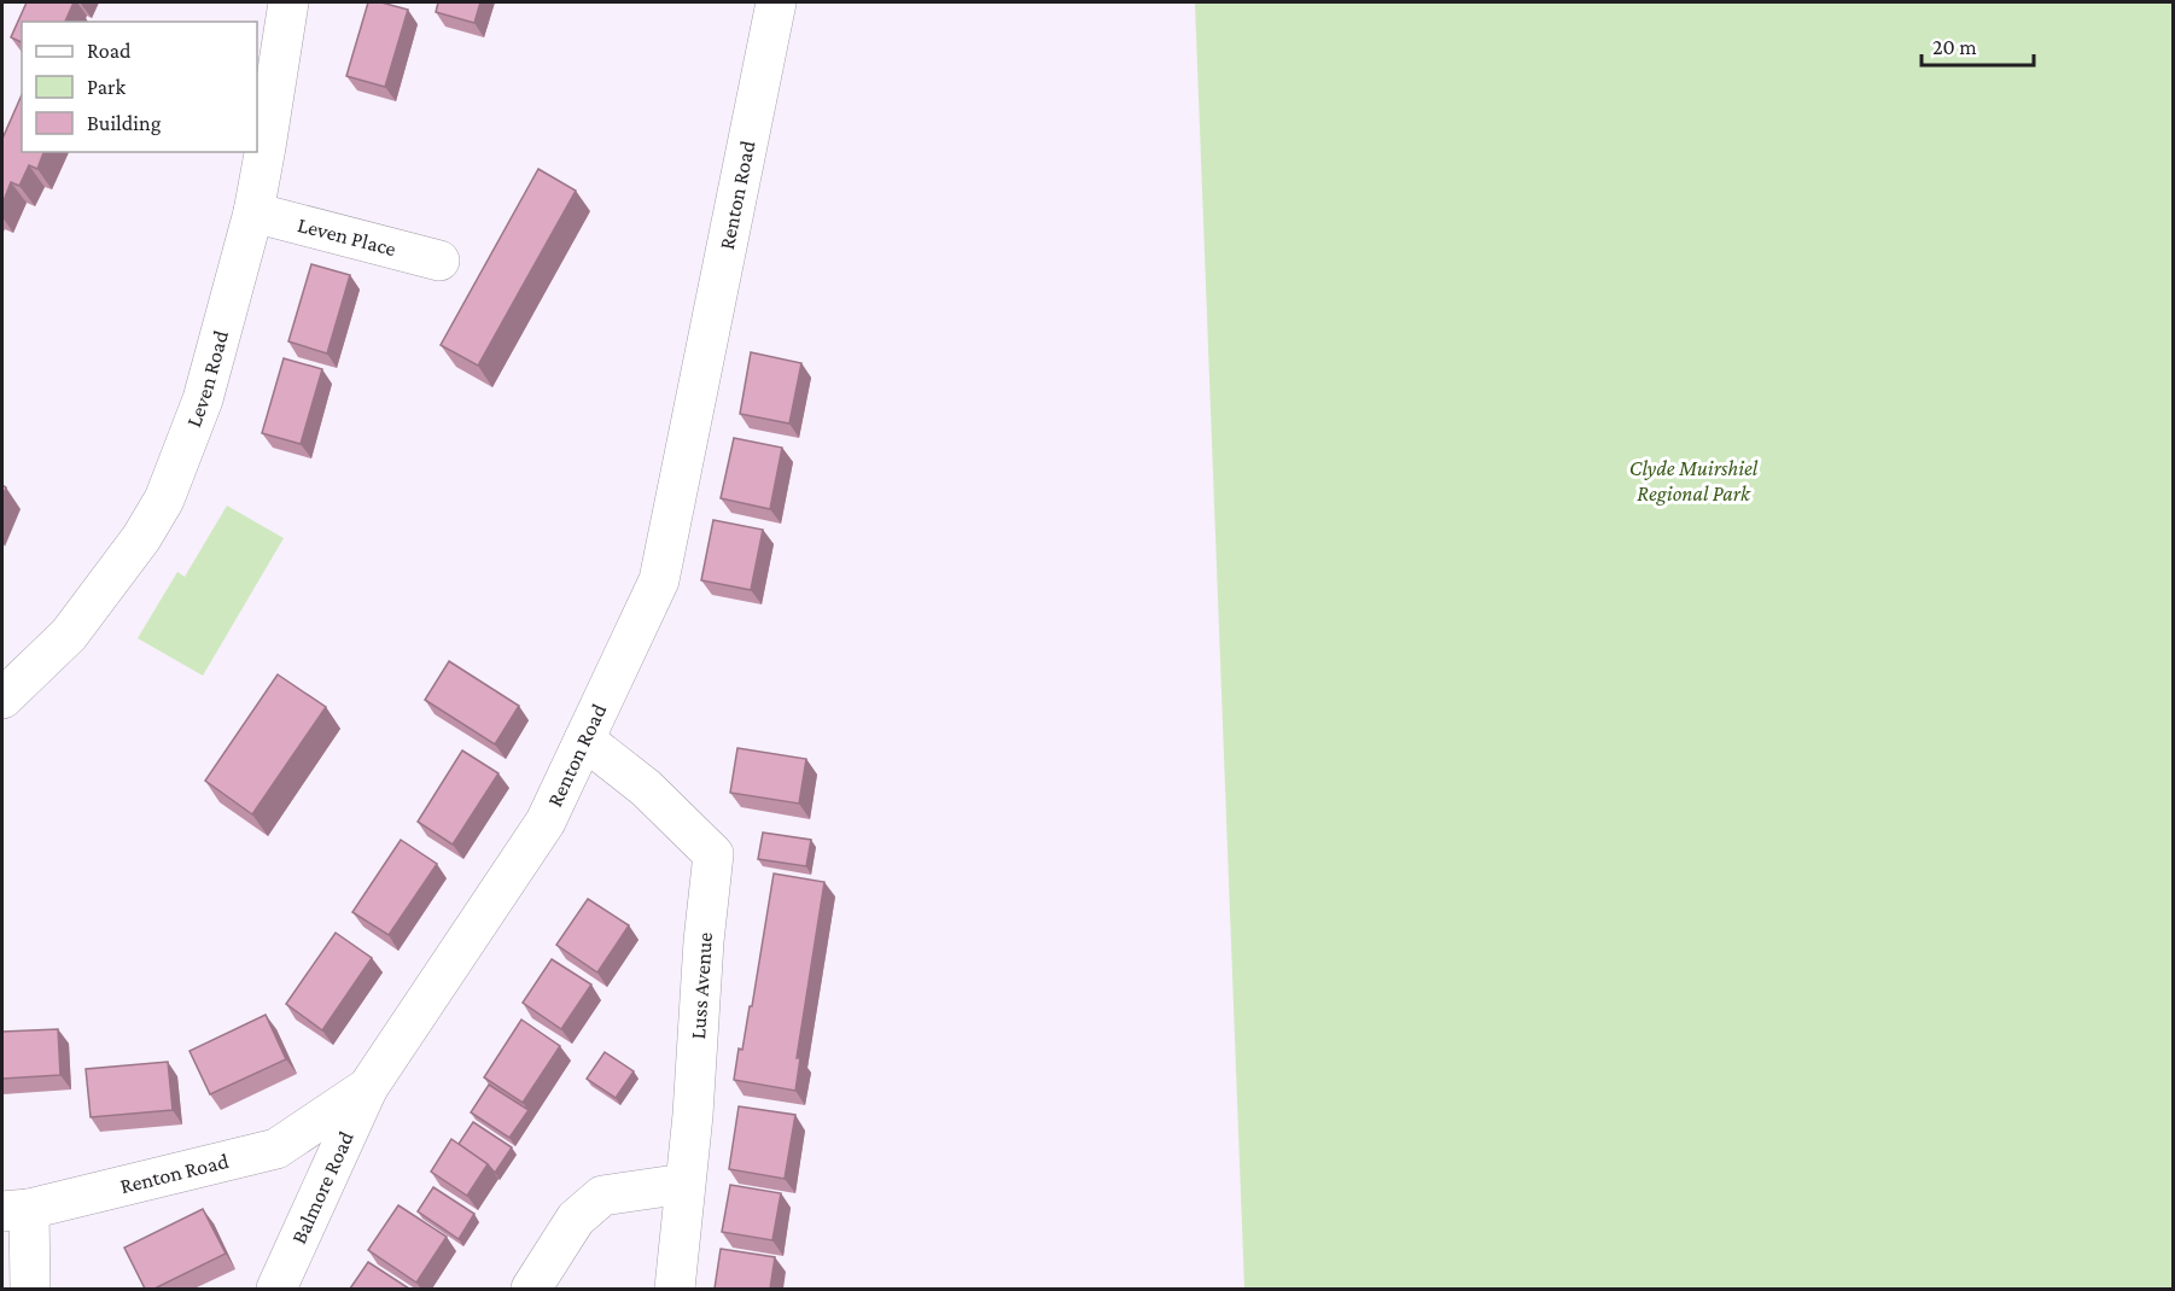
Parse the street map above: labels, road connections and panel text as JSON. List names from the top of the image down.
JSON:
{
  "streets": {
    "street": [
      "Renton Road",
      "Leven Place",
      "Leven Road",
      "Luss Avenue",
      "Balmore Road"
    ]
  },
  "crossings": [
    ["Renton Road", "Luss Avenue"],
    ["Renton Road", "Balmore Road"],
    ["Leven Place", "Leven Road"]
  ],
  "parks": ["Clyde Muirshiel Regional Park"],
  "legend": ["Road", "Park", "Building"],
  "scale_bar": "20 m"
}
